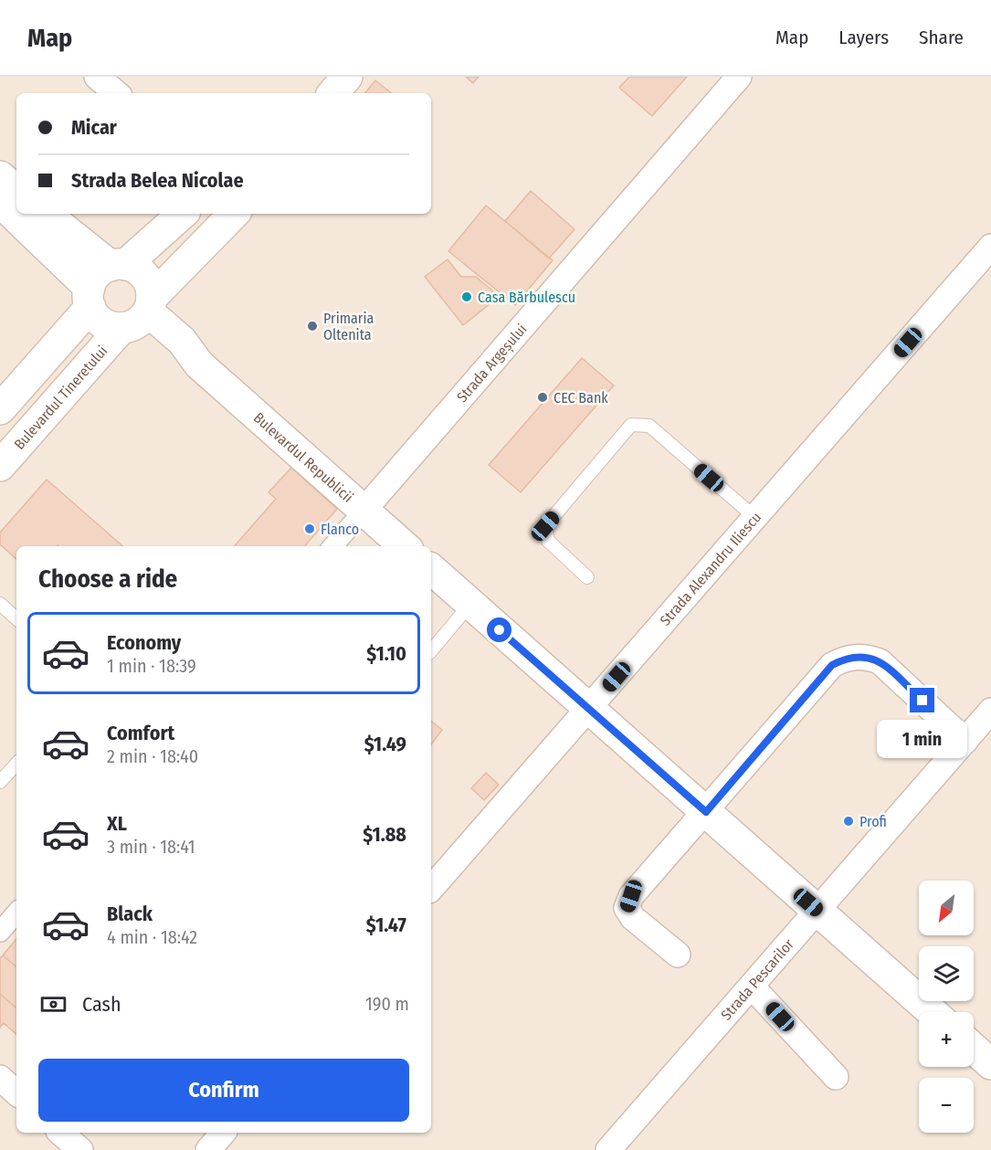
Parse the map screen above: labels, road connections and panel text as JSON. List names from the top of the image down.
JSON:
{
  "streets": {
    "street": [
      "Strada Argeșului",
      "Bulevardul Tineretului",
      "Bulevardul Republicii",
      "Strada Alexandru Iliescu",
      "Strada Pescarilor"
    ]
  },
  "crossings": [
    ["Strada Argeșului", "Bulevardul Republicii"],
    ["Bulevardul Tineretului", "Bulevardul Republicii"]
  ],
  "places": [
    "Casa Bărbulescu",
    "Primaria Oltenita",
    "CEC Bank",
    "Flanco",
    "Profi"
  ],
  "north": "bottom left",
  "page": {
    "header": "Map",
    "nav": ["Map", "Layers", "Share"],
    "banner": ["Micar", "Strada Belea Nicolae"],
    "heading": "Choose a ride",
    "list": [
      {
        "name": "Economy",
        "note": "1 min · 18:39",
        "value": "$1.10"
      },
      {
        "name": "Comfort",
        "note": "2 min · 18:40",
        "value": "$1.49"
      },
      {
        "name": "XL",
        "note": "3 min · 18:41",
        "value": "$1.88"
      },
      {
        "name": "Black",
        "note": "4 min · 18:42",
        "value": "$1.47"
      }
    ],
    "bubble": "1 min",
    "map_buttons": ["+", "−"],
    "pay": ["Cash", "190 m"],
    "buttons": "Confirm"
  }
}
